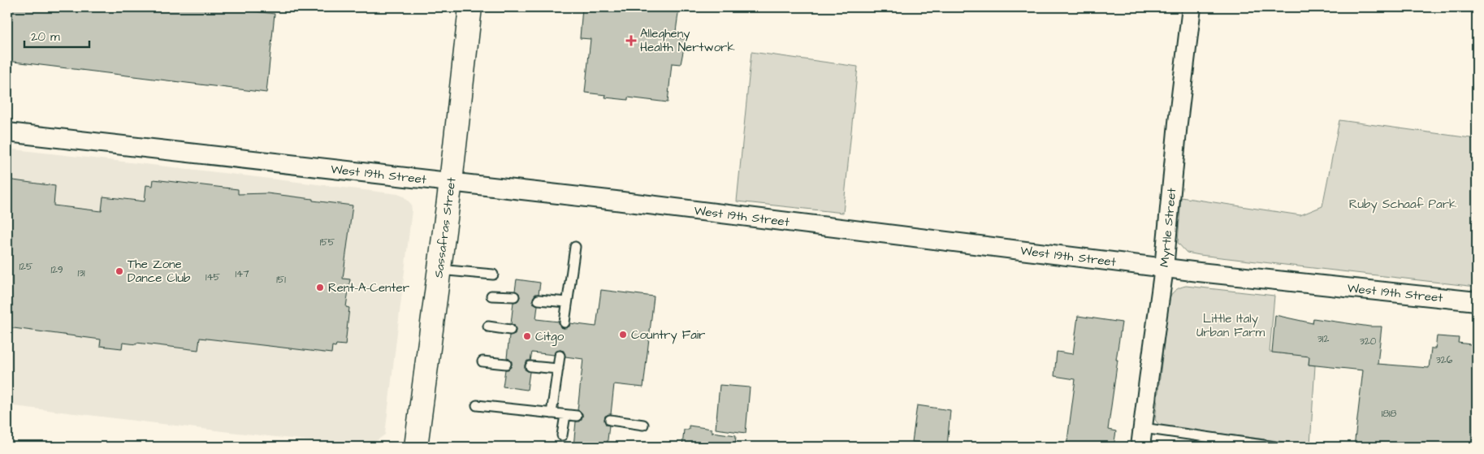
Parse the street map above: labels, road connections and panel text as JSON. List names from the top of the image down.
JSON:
{
  "streets": {
    "street": ["West 19th Street", "Sassafras Street", "Myrtle Street"]
  },
  "crossings": [
    ["West 19th Street", "Sassafras Street"],
    ["West 19th Street", "Myrtle Street"]
  ],
  "parks": ["Ruby Schaaf Park", "Little Italy Urban Farm"],
  "places": {
    "health": ["Allegheny Health Nertwork"],
    "other": [
      "The Zone Dance Club",
      "Rent-A-Center",
      "Country Fair",
      "Citgo"
    ]
  },
  "house_numbers": [
    "155",
    "125",
    "129",
    "131",
    "147",
    "145",
    "151",
    "312",
    "320",
    "326",
    "1818"
  ],
  "scale_bar": "20 m"
}
